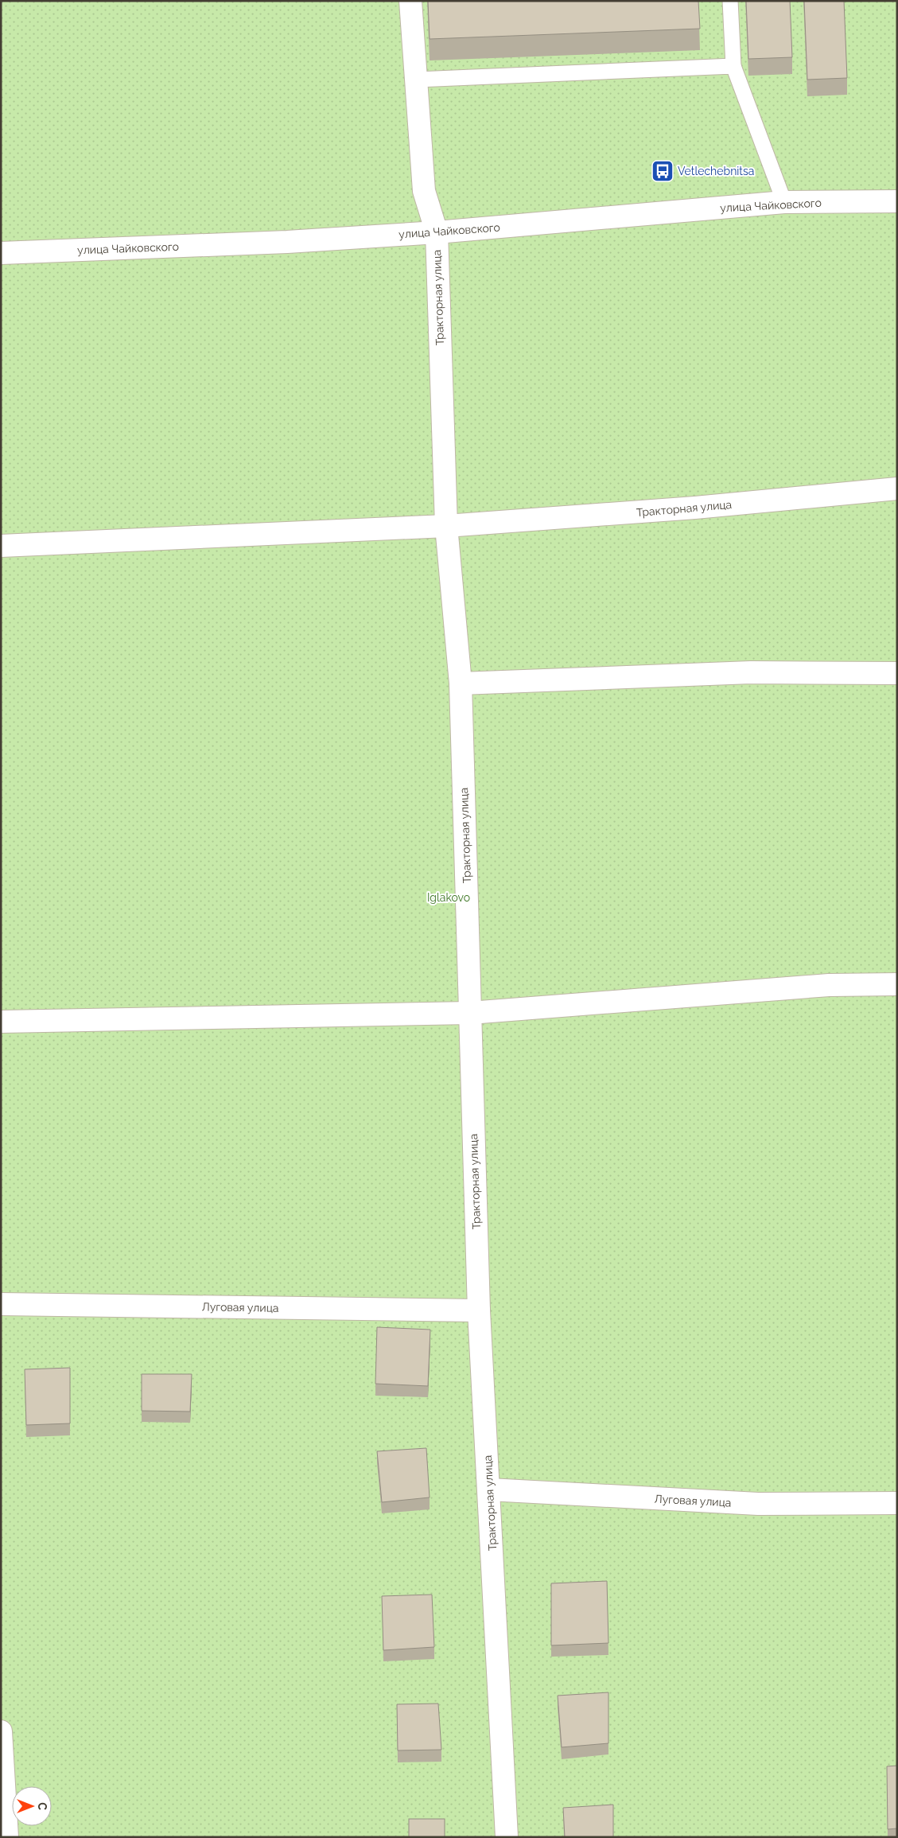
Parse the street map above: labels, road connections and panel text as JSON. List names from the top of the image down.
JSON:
{
  "streets": {
    "street": ["улица Чайковского", "Тракторная улица", "Луговая улица"]
  },
  "crossings": [
    ["улица Чайковского", "Тракторная улица"],
    ["Тракторная улица", "Луговая улица"]
  ],
  "parks": ["Iglakovo"],
  "places": {
    "bus stop": ["Vetlechebnitsa"]
  },
  "north": "right"
}
